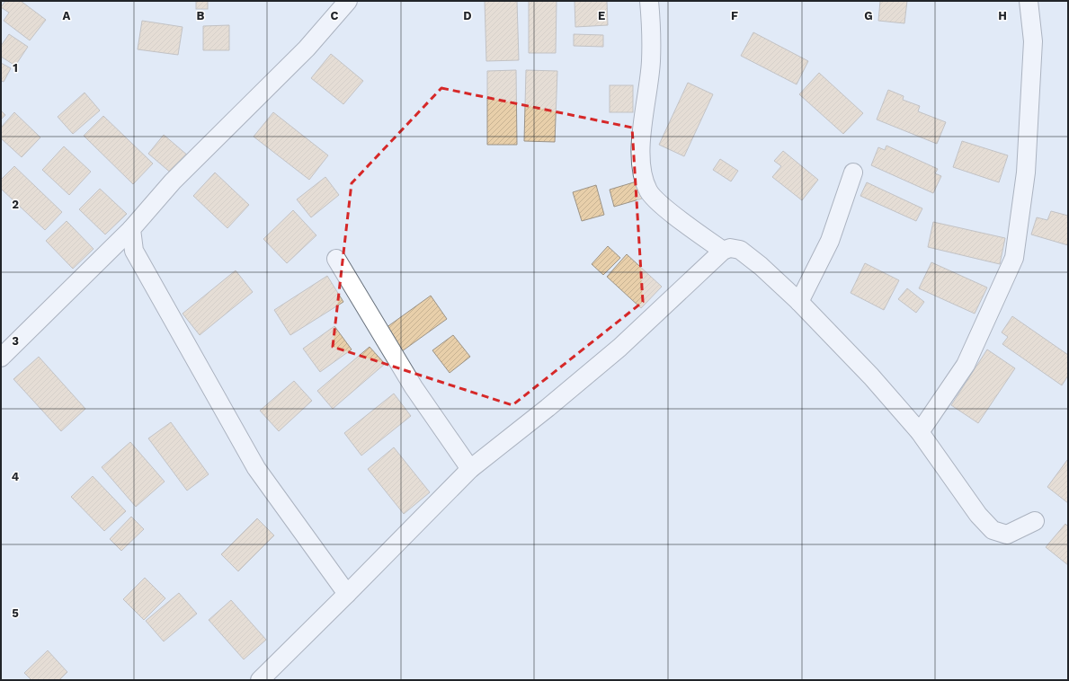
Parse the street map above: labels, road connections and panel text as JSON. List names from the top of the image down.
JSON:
{
  "grid": {
    "columns": [
      "A",
      "B",
      "C",
      "D",
      "E",
      "F",
      "G",
      "H"
    ],
    "rows": [
      "1",
      "2",
      "3",
      "4",
      "5"
    ]
  }
}
